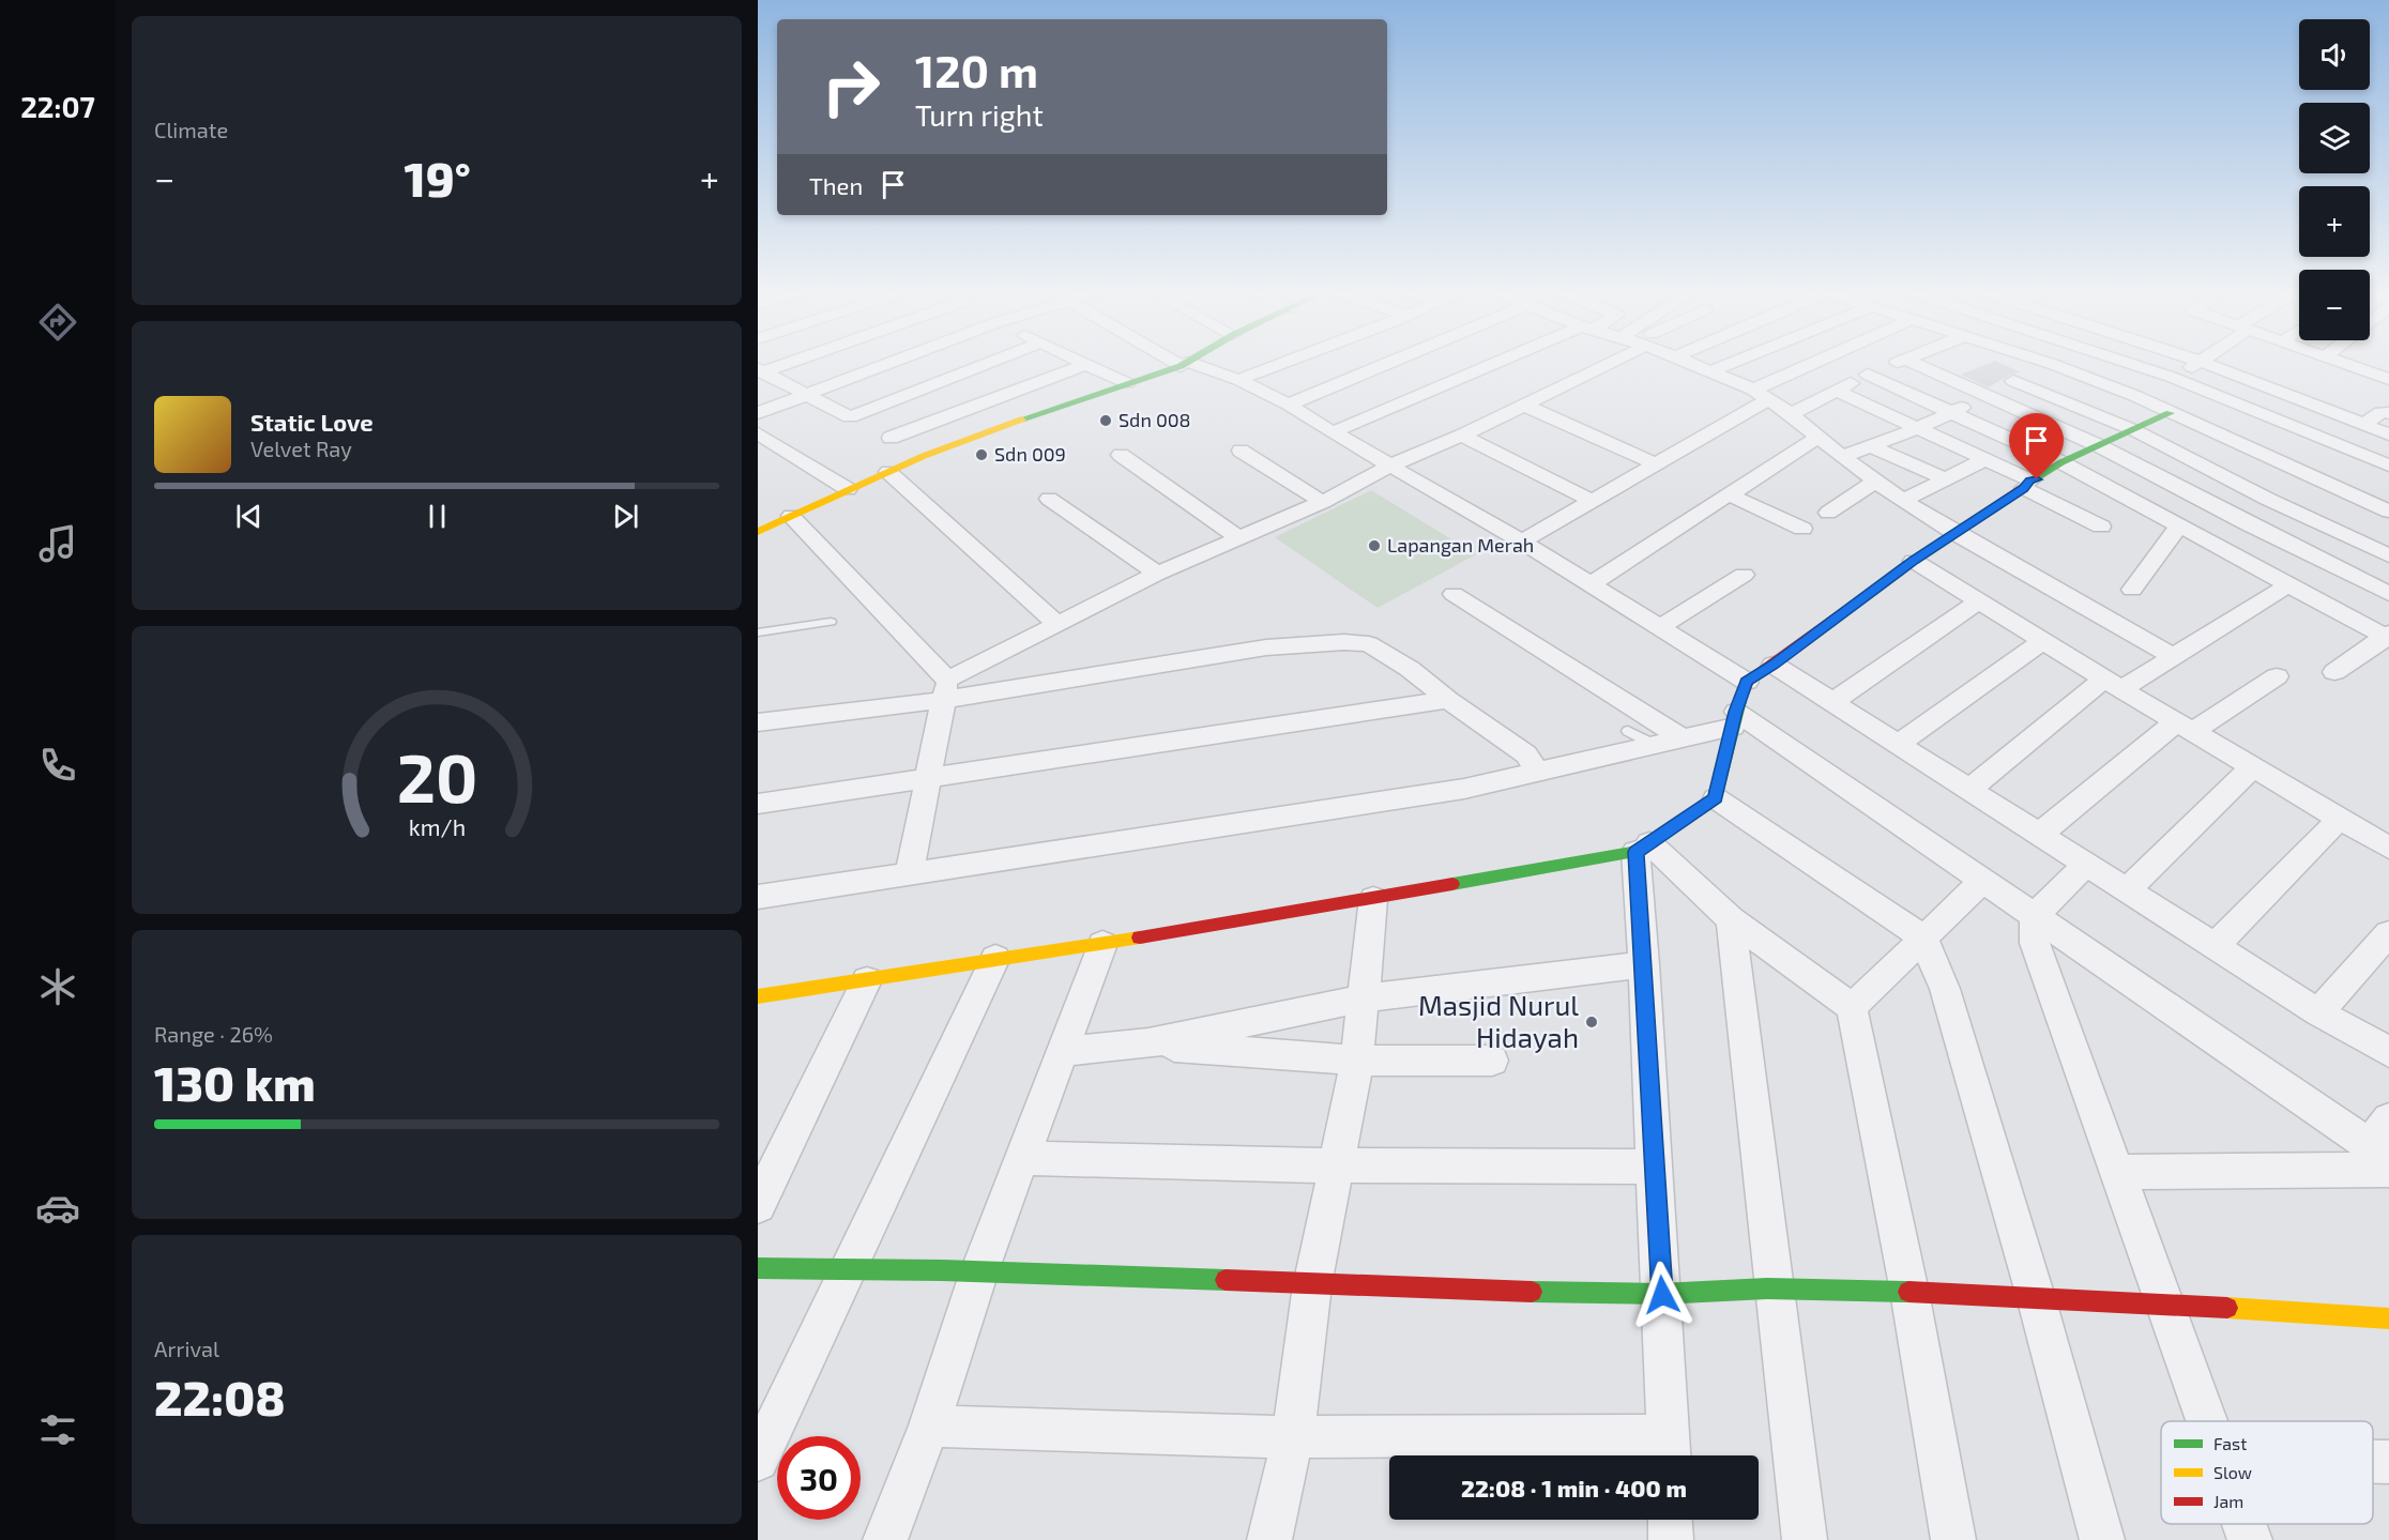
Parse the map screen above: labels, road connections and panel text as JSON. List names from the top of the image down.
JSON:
{
  "places": [
    "Sdn 008",
    "Sdn 009",
    "Lapangan Merah",
    "Masjid Nurul Hidayah"
  ],
  "legend": ["Fast", "Slow", "Jam"],
  "page": {
    "tabs": "22:07",
    "tile": [
      "Climate",
      ["Range · 26%", "130 km"],
      ["Arrival", "22:08"]
    ],
    "map_buttons": ["+", "−"],
    "turn": ["120 m", "Turn right"],
    "heat": ["−", "19°", "+"],
    "then": "Then",
    "song": ["Static Love", "Velvet Ray"],
    "limit": "30",
    "trip": "22:08 · 1 min · 400 m",
    "gauge": ["20", "km/h"]
  }
}
